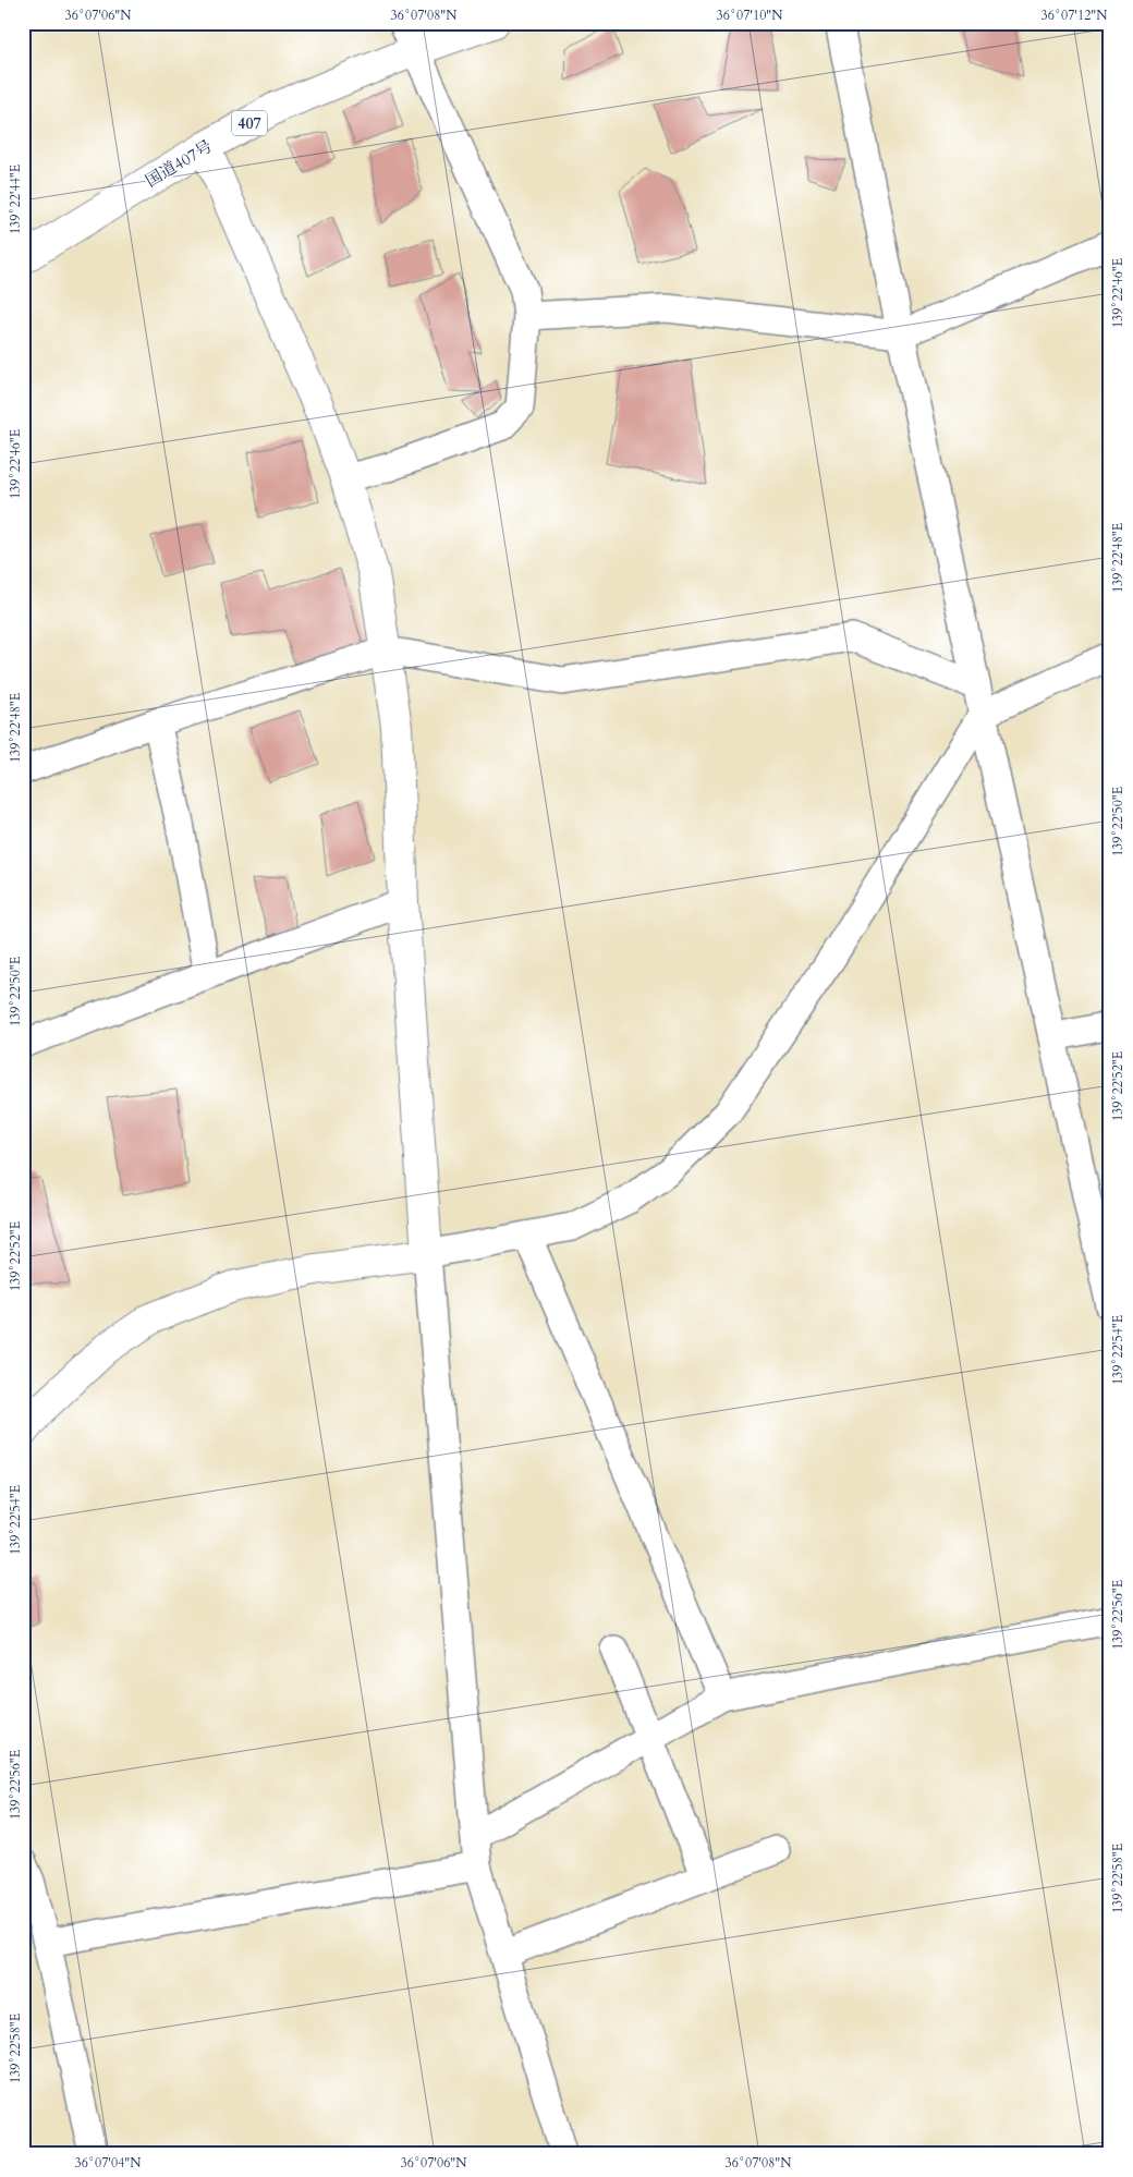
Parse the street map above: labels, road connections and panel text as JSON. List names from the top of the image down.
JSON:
{
  "streets": {
    "main road": ["407", "国道407号"]
  },
  "coordinates": [
    "36°07'06\"N",
    "36°07'08\"N",
    "36°07'10\"N",
    "36°07'12\"N",
    "139°22'44\"E",
    "139°22'46\"E",
    "139°22'48\"E",
    "139°22'50\"E",
    "139°22'52\"E",
    "139°22'54\"E",
    "139°22'56\"E",
    "139°22'58\"E",
    "36°07'04\"N"
  ]
}
